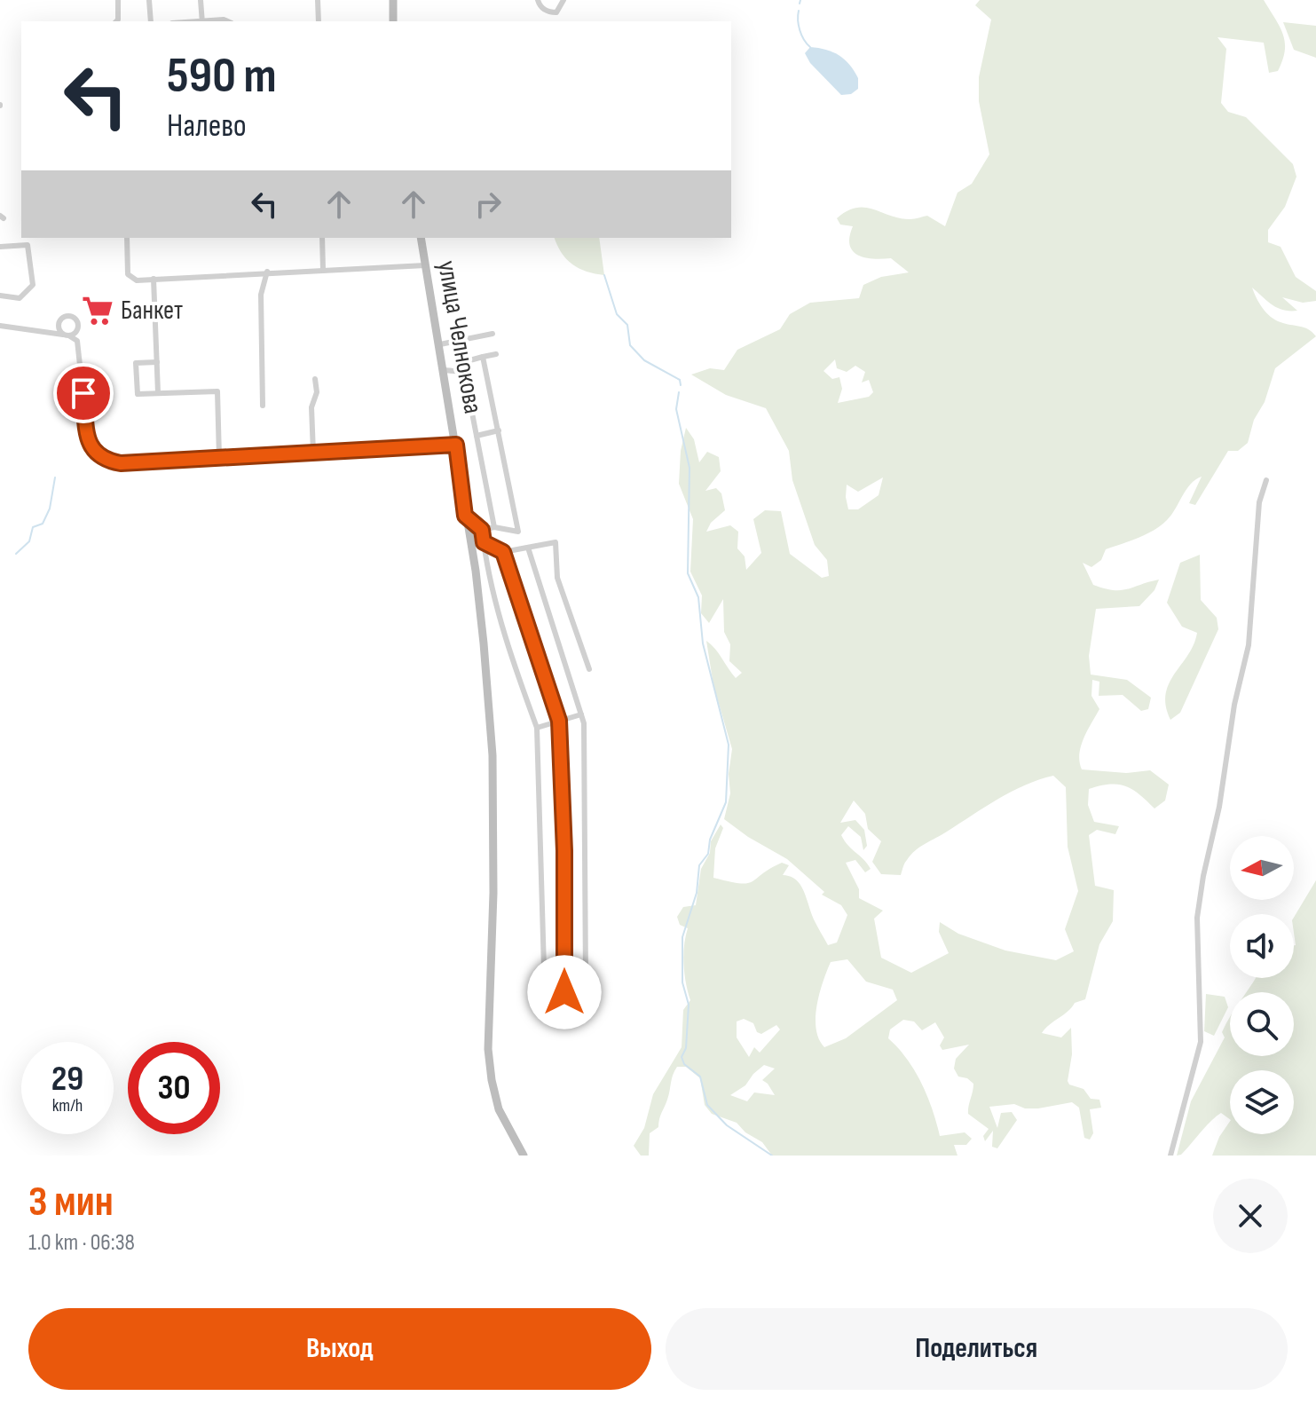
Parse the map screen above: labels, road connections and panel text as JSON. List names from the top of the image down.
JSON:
{
  "streets": {
    "main road": ["улица Челнокова"]
  },
  "places": {
    "supermarket": ["Банкет"]
  },
  "north": "left",
  "page": {
    "turn": ["590 m", "Налево"],
    "speed": "29 km/h",
    "limit": "30",
    "heading": ["3 мин", "1.0 km · 06:38"],
    "buttons": ["Выход", "Поделиться"]
  }
}
